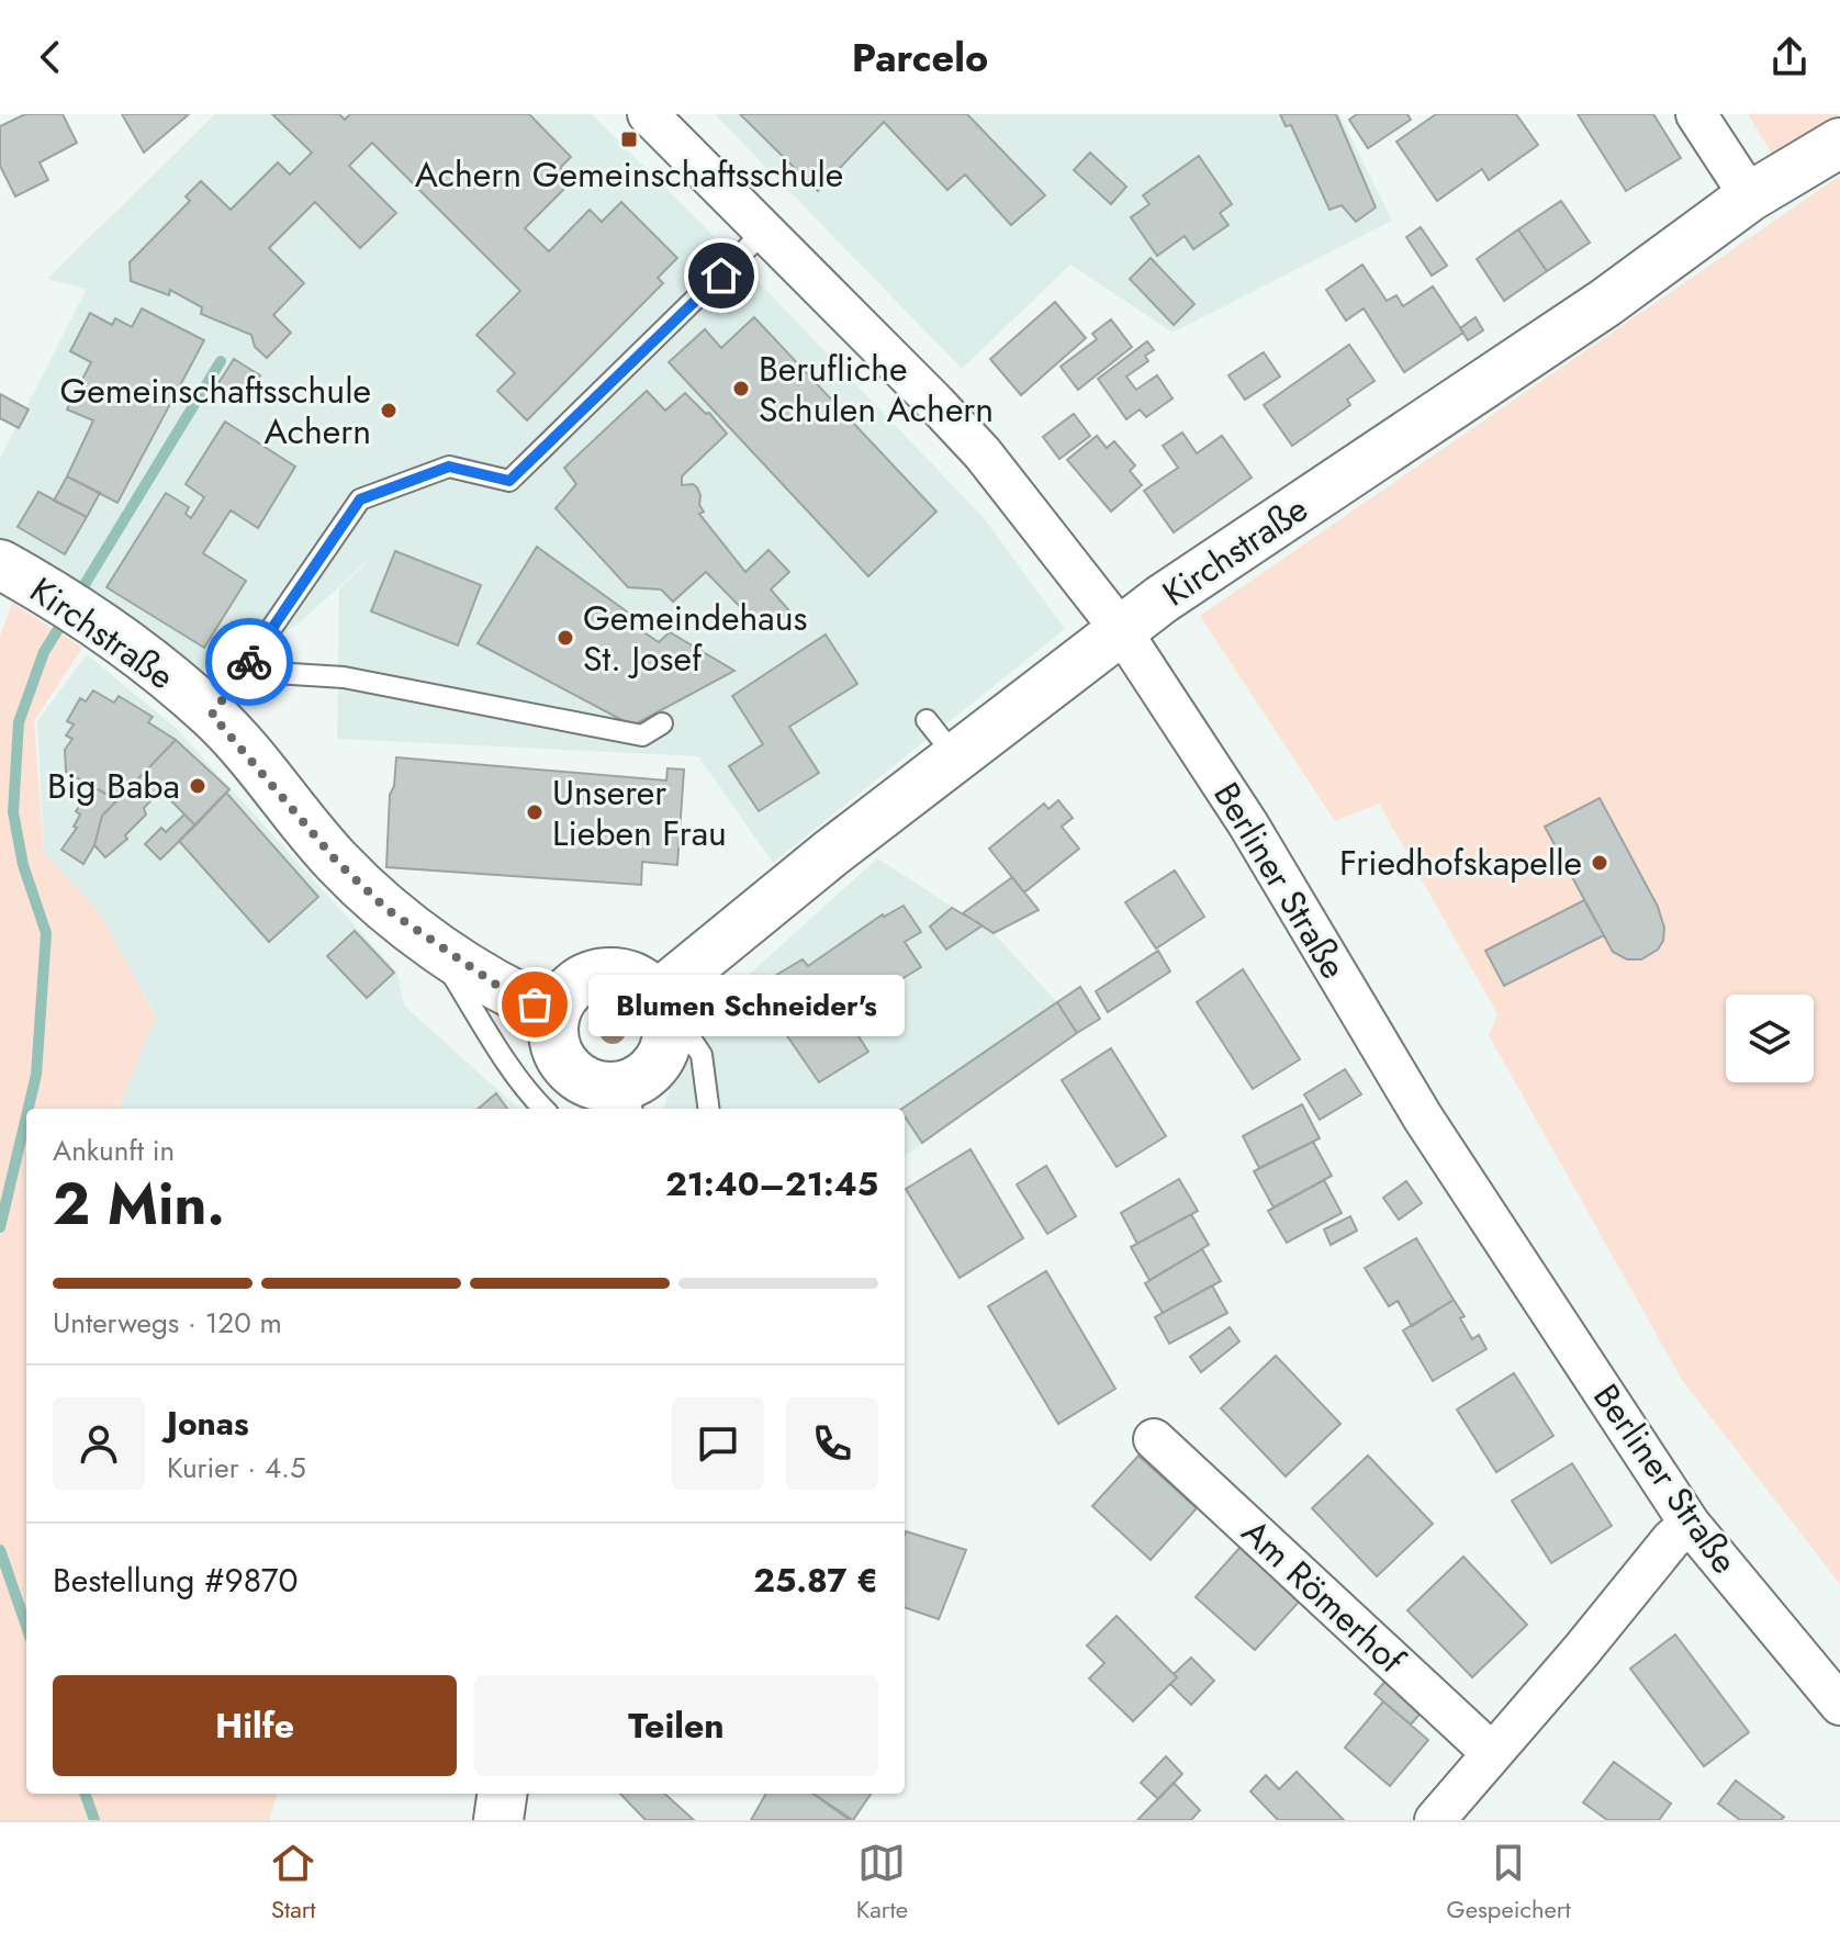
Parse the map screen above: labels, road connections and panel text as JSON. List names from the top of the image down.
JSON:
{
  "streets": {
    "main road": ["Kirchstraße"],
    "street": ["Berliner Straße", "Am Römerhof"]
  },
  "crossings": [
    ["Kirchstraße", "Berliner Straße"]
  ],
  "places": {
    "transit": ["Achern Gemeinschaftsschule"],
    "other": [
      "Berufliche Schulen Achern",
      "Gemeinschaftsschule Achern",
      "Gemeindehaus St. Josef",
      "Big Baba",
      "Unserer Lieben Frau",
      "Friedhofskapelle",
      "Blumen Schneider's"
    ]
  },
  "page": {
    "header": "Parcelo",
    "bubble": "Blumen Schneider's",
    "heading": ["2 Min.", "Ankunft in", "21:40–21:45"],
    "panel": [
      "Jonas",
      "Kurier · 4.5",
      "Bestellung #9870",
      "25.87 €"
    ],
    "bar": "Unterwegs · 120 m",
    "buttons": ["Hilfe", "Teilen"],
    "tabs": ["Start", "Karte", "Gespeichert"]
  }
}
